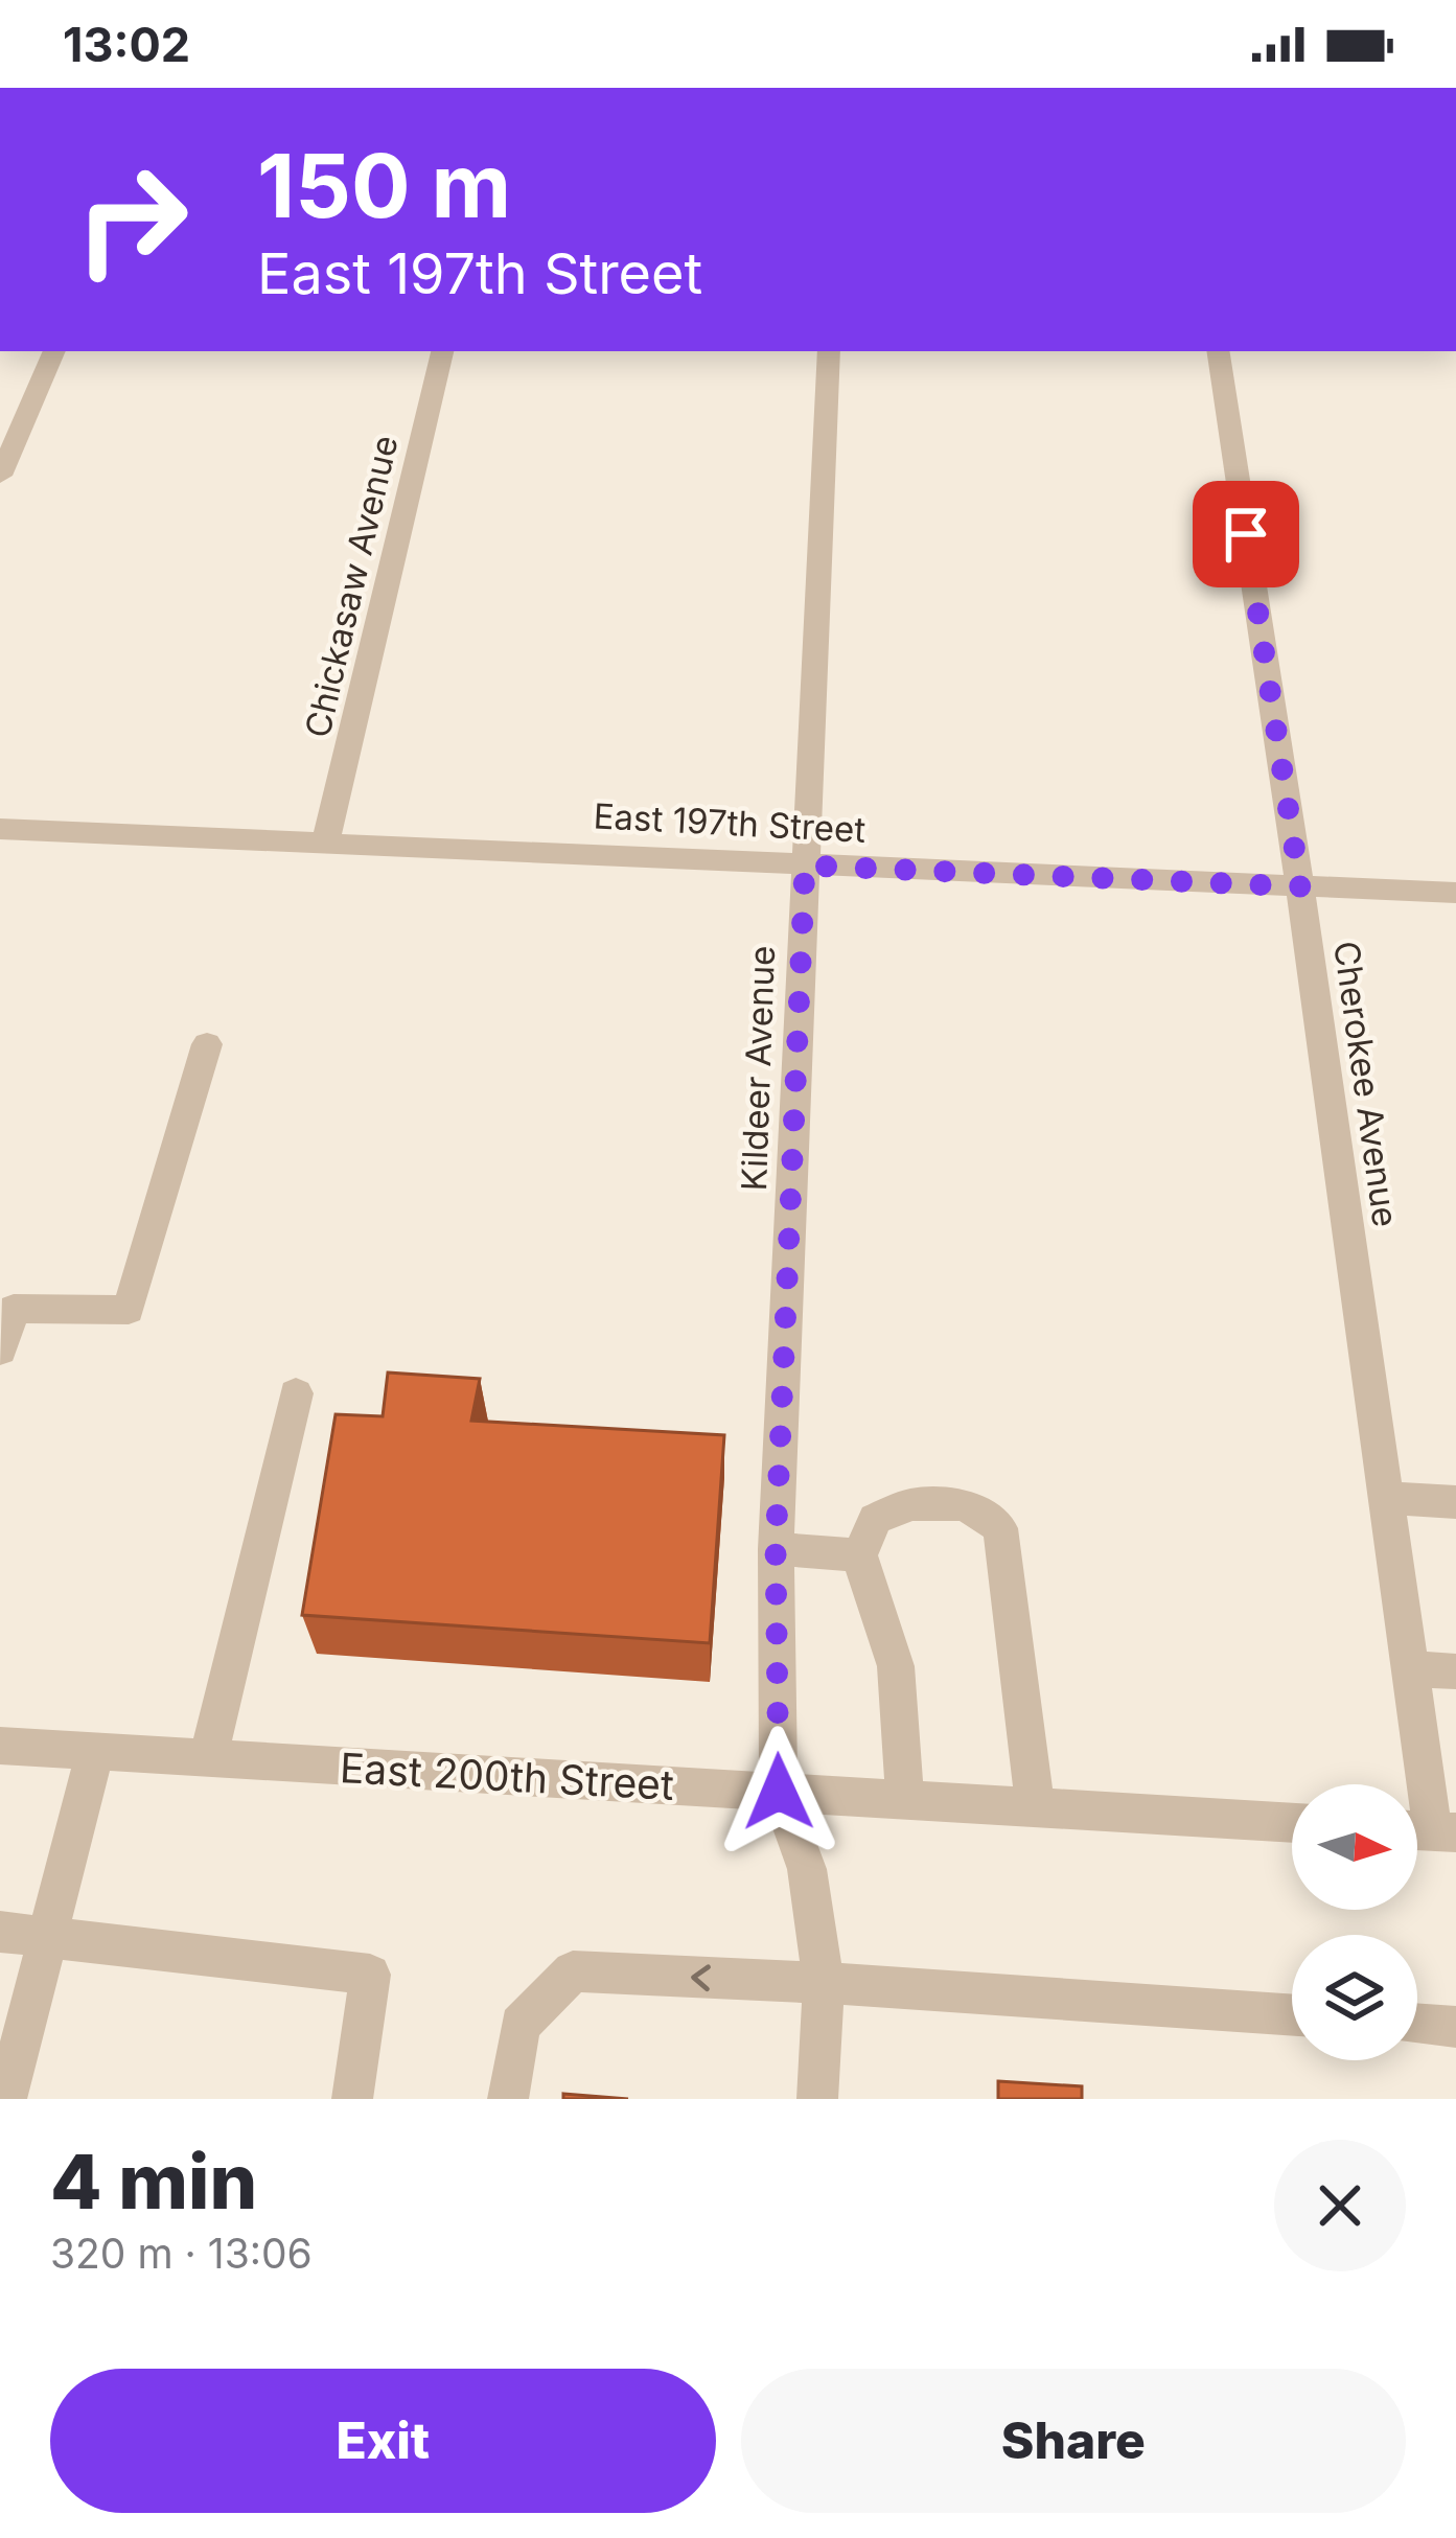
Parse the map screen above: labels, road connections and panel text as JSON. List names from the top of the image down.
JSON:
{
  "streets": {
    "street": [
      "Chickasaw Avenue",
      "East 197th Street",
      "Kildeer Avenue",
      "Cherokee Avenue",
      "East 200th Street"
    ]
  },
  "crossings": [
    ["Chickasaw Avenue", "East 197th Street"],
    ["East 197th Street", "Kildeer Avenue"],
    ["East 197th Street", "Cherokee Avenue"],
    ["Kildeer Avenue", "East 200th Street"]
  ],
  "north": "right",
  "page": {
    "status": "13:02",
    "turn": ["150 m", "East 197th Street"],
    "heading": ["4 min", "320 m · 13:06"],
    "buttons": ["Exit", "Share"]
  }
}
